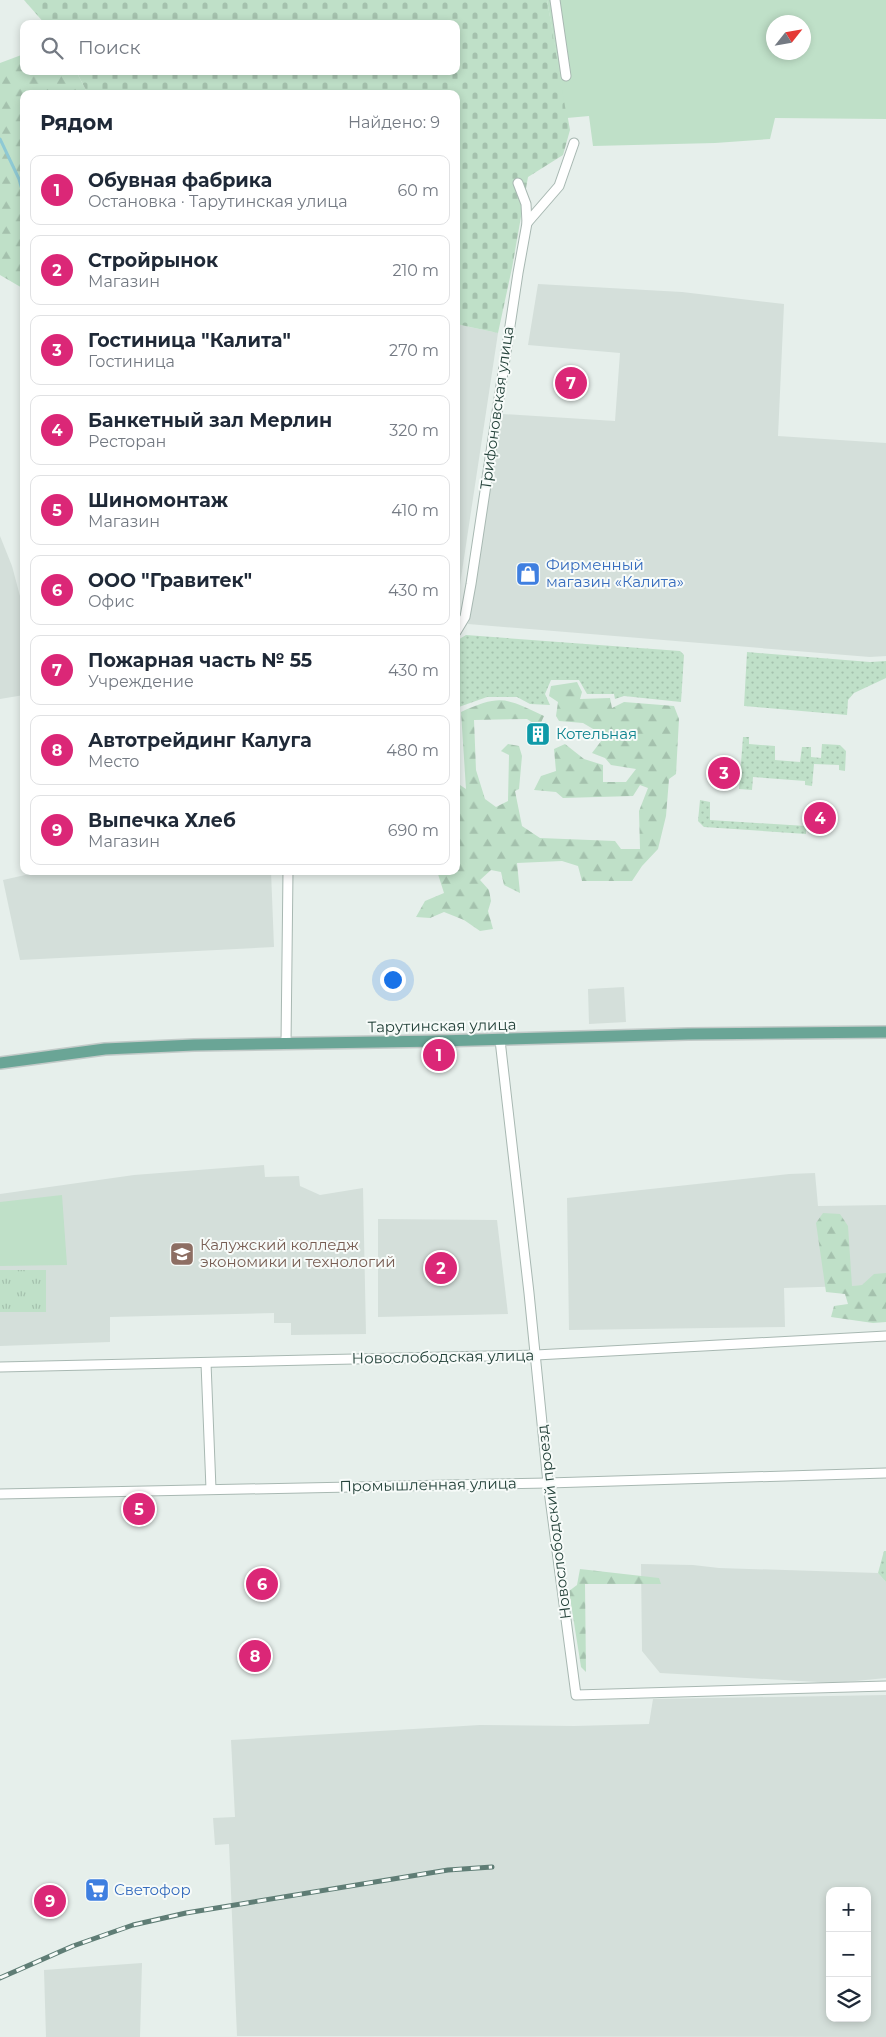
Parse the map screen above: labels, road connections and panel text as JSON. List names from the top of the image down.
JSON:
{
  "streets": {
    "main road": ["Тарутинская улица"],
    "street": [
      "Трифоновская улица",
      "Новослободская улица",
      "Промышленная улица",
      "Новослободский проезд"
    ]
  },
  "crossings": [
    ["Тарутинская улица", "Новослободский проезд"],
    ["Новослободская улица", "Новослободский проезд"],
    ["Промышленная улица", "Новослободский проезд"]
  ],
  "places": {
    "shop": ["Фирменный магазин «Калита»"],
    "building": ["Котельная"],
    "school or university": ["Калужский колледж экономики и технологий"],
    "supermarket": ["Светофор"]
  },
  "north": "top right",
  "page": {
    "search": "Поиск",
    "heading": ["Рядом", "Найдено: 9"],
    "list": [
      {
        "mark": "1",
        "name": "Обувная фабрика",
        "note": "Остановка · Тарутинская улица",
        "value": "60 m"
      },
      {
        "mark": "2",
        "name": "Стройрынок",
        "note": "Магазин",
        "value": "210 m"
      },
      {
        "mark": "3",
        "name": "Гостиница \"Калита\"",
        "note": "Гостиница",
        "value": "270 m"
      },
      {
        "mark": "4",
        "name": "Банкетный зал Мерлин",
        "note": "Ресторан",
        "value": "320 m"
      },
      {
        "mark": "5",
        "name": "Шиномонтаж",
        "note": "Магазин",
        "value": "410 m"
      },
      {
        "mark": "6",
        "name": "ООО \"Гравитек\"",
        "note": "Офис",
        "value": "430 m"
      },
      {
        "mark": "7",
        "name": "Пожарная часть № 55",
        "note": "Учреждение",
        "value": "430 m"
      },
      {
        "mark": "8",
        "name": "Автотрейдинг Калуга",
        "note": "Место",
        "value": "480 m"
      },
      {
        "mark": "9",
        "name": "Выпечка Хлеб",
        "note": "Магазин",
        "value": "690 m"
      }
    ],
    "pins": [
      "7",
      "3",
      "4",
      "1",
      "2",
      "5",
      "6",
      "8",
      "9"
    ],
    "map_buttons": ["+", "−"]
  }
}
